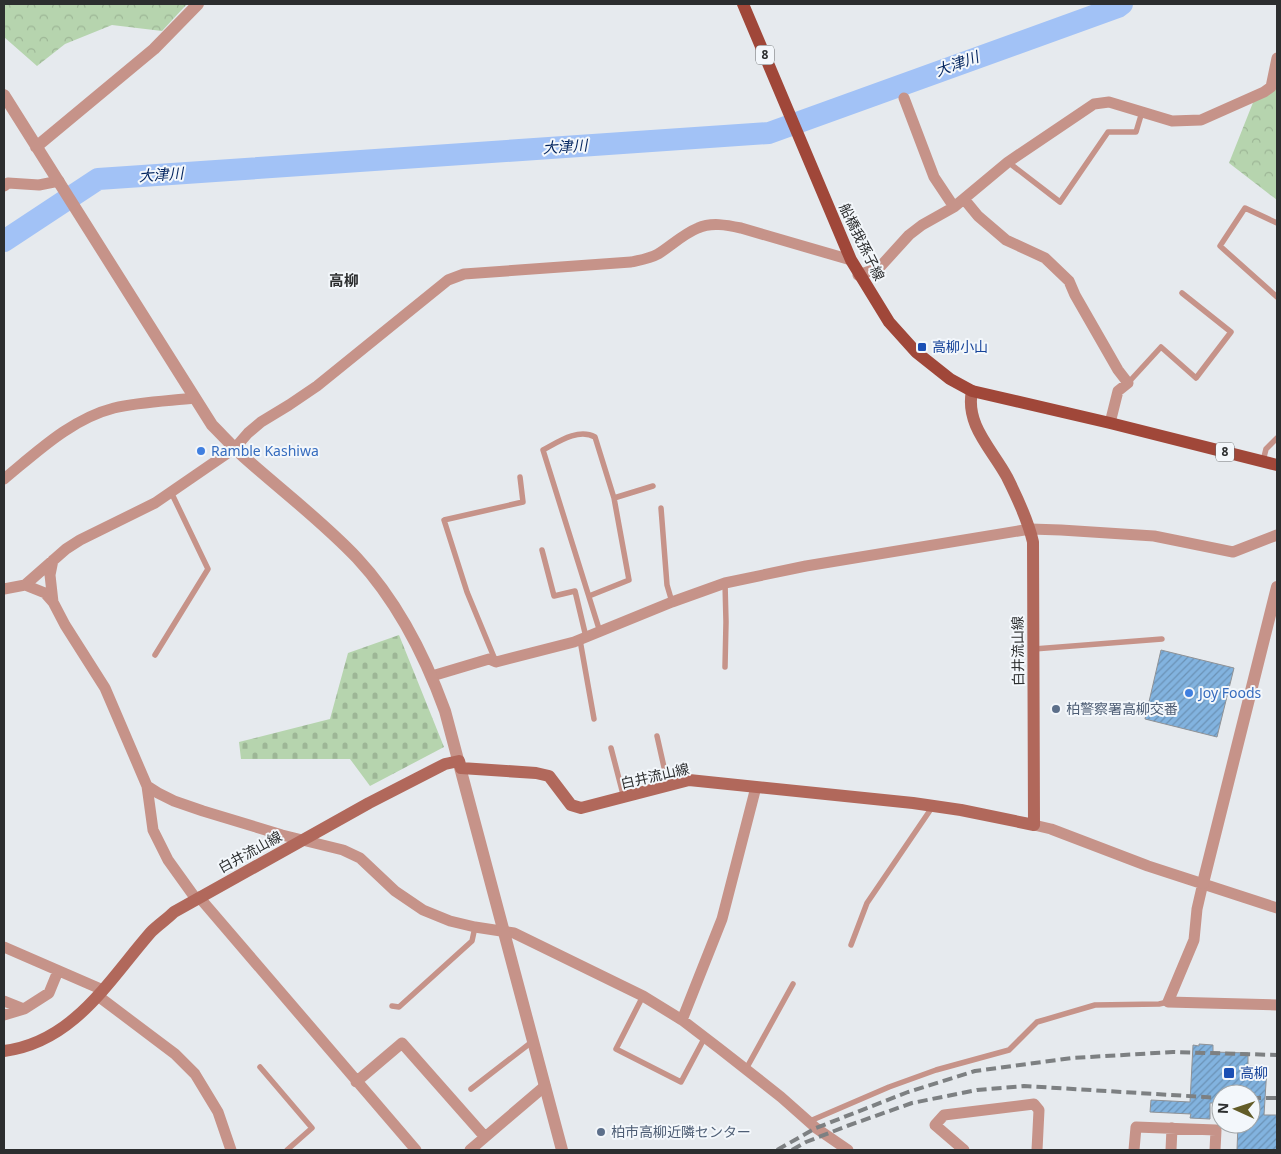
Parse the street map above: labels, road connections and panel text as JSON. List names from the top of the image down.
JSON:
{
  "streets": {
    "main road": ["8", "船橋我孫子線", "白井流山線"]
  },
  "crossings": [
    ["船橋我孫子線", "白井流山線"]
  ],
  "districts": ["高柳"],
  "water": ["大津川"],
  "places": {
    "transit": ["高柳小山", "高柳"],
    "other": [
      "Ramble Kashiwa",
      "Joy Foods",
      "柏警察署高柳交番",
      "柏市高柳近隣センター"
    ]
  },
  "north": "left"
}
